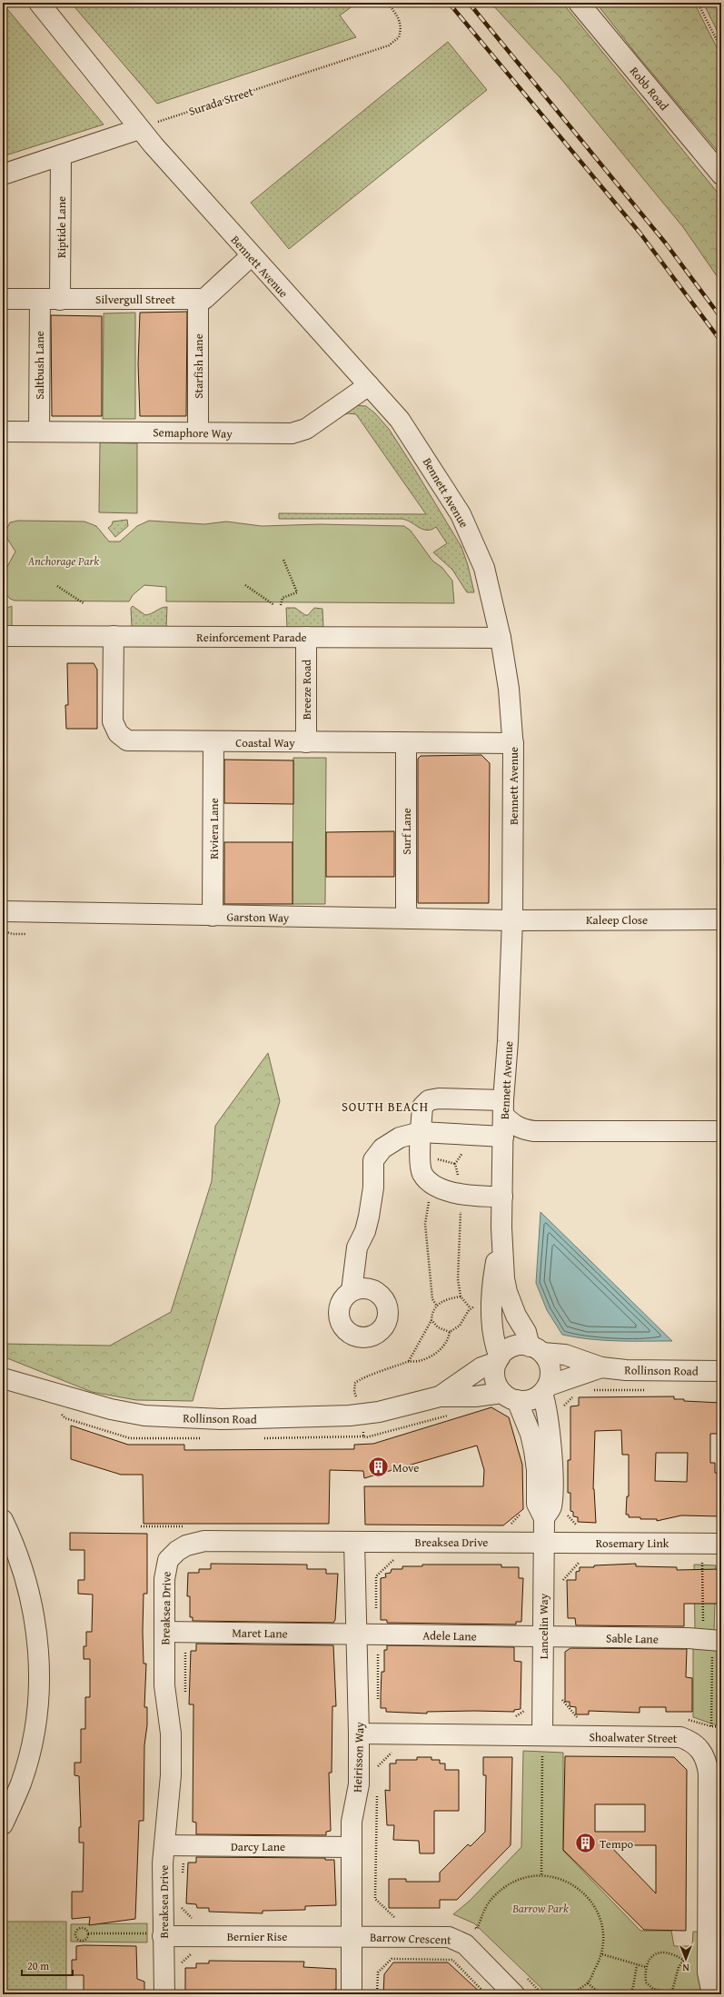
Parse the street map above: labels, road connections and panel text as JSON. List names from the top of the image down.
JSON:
{
  "streets": {
    "street": [
      "Robb Road",
      "Riptide Lane",
      "Bennett Avenue",
      "Silvergull Street",
      "Saltbush Lane",
      "Starfish Lane",
      "Semaphore Way",
      "Reinforcement Parade",
      "Breeze Road",
      "Coastal Way",
      "Riviera Lane",
      "Surf Lane",
      "Garston Way",
      "Kaleep Close",
      "Rollinson Road",
      "Breaksea Drive",
      "Rosemary Link",
      "Lancelin Way",
      "Maret Lane",
      "Adele Lane",
      "Sable Lane",
      "Shoalwater Street",
      "Heirisson Way",
      "Darcy Lane",
      "Bernier Rise",
      "Barrow Crescent"
    ],
    "path": ["Surada Street"]
  },
  "crossings": [
    ["Surada Street", "Bennett Avenue"],
    ["Riptide Lane", "Silvergull Street"],
    ["Bennett Avenue", "Silvergull Street"],
    ["Bennett Avenue", "Semaphore Way"],
    ["Bennett Avenue", "Reinforcement Parade"],
    ["Bennett Avenue", "Coastal Way"],
    ["Bennett Avenue", "Garston Way"],
    ["Bennett Avenue", "Kaleep Close"],
    ["Bennett Avenue", "Rollinson Road"],
    ["Bennett Avenue", "Lancelin Way"],
    ["Silvergull Street", "Saltbush Lane"],
    ["Silvergull Street", "Starfish Lane"],
    ["Saltbush Lane", "Semaphore Way"],
    ["Starfish Lane", "Semaphore Way"],
    ["Reinforcement Parade", "Breeze Road"],
    ["Reinforcement Parade", "Coastal Way"],
    ["Breeze Road", "Coastal Way"],
    ["Coastal Way", "Riviera Lane"],
    ["Coastal Way", "Surf Lane"],
    ["Riviera Lane", "Garston Way"],
    ["Surf Lane", "Garston Way"],
    ["Garston Way", "Kaleep Close"],
    ["Rollinson Road", "Lancelin Way"],
    ["Breaksea Drive", "Rosemary Link"],
    ["Breaksea Drive", "Lancelin Way"],
    ["Breaksea Drive", "Maret Lane"],
    ["Breaksea Drive", "Heirisson Way"],
    ["Breaksea Drive", "Darcy Lane"],
    ["Breaksea Drive", "Bernier Rise"],
    ["Rosemary Link", "Lancelin Way"],
    ["Lancelin Way", "Adele Lane"],
    ["Lancelin Way", "Sable Lane"],
    ["Lancelin Way", "Shoalwater Street"],
    ["Maret Lane", "Adele Lane"],
    ["Maret Lane", "Heirisson Way"],
    ["Adele Lane", "Sable Lane"],
    ["Adele Lane", "Heirisson Way"],
    ["Shoalwater Street", "Heirisson Way"],
    ["Heirisson Way", "Darcy Lane"],
    ["Heirisson Way", "Bernier Rise"],
    ["Heirisson Way", "Barrow Crescent"],
    ["Bernier Rise", "Barrow Crescent"]
  ],
  "districts": ["SOUTH BEACH"],
  "parks": ["Anchorage Park", "Barrow Park"],
  "places": {
    "building": ["Move", "Tempo"]
  },
  "scale_bar": "20 m",
  "north": "bottom"
}
